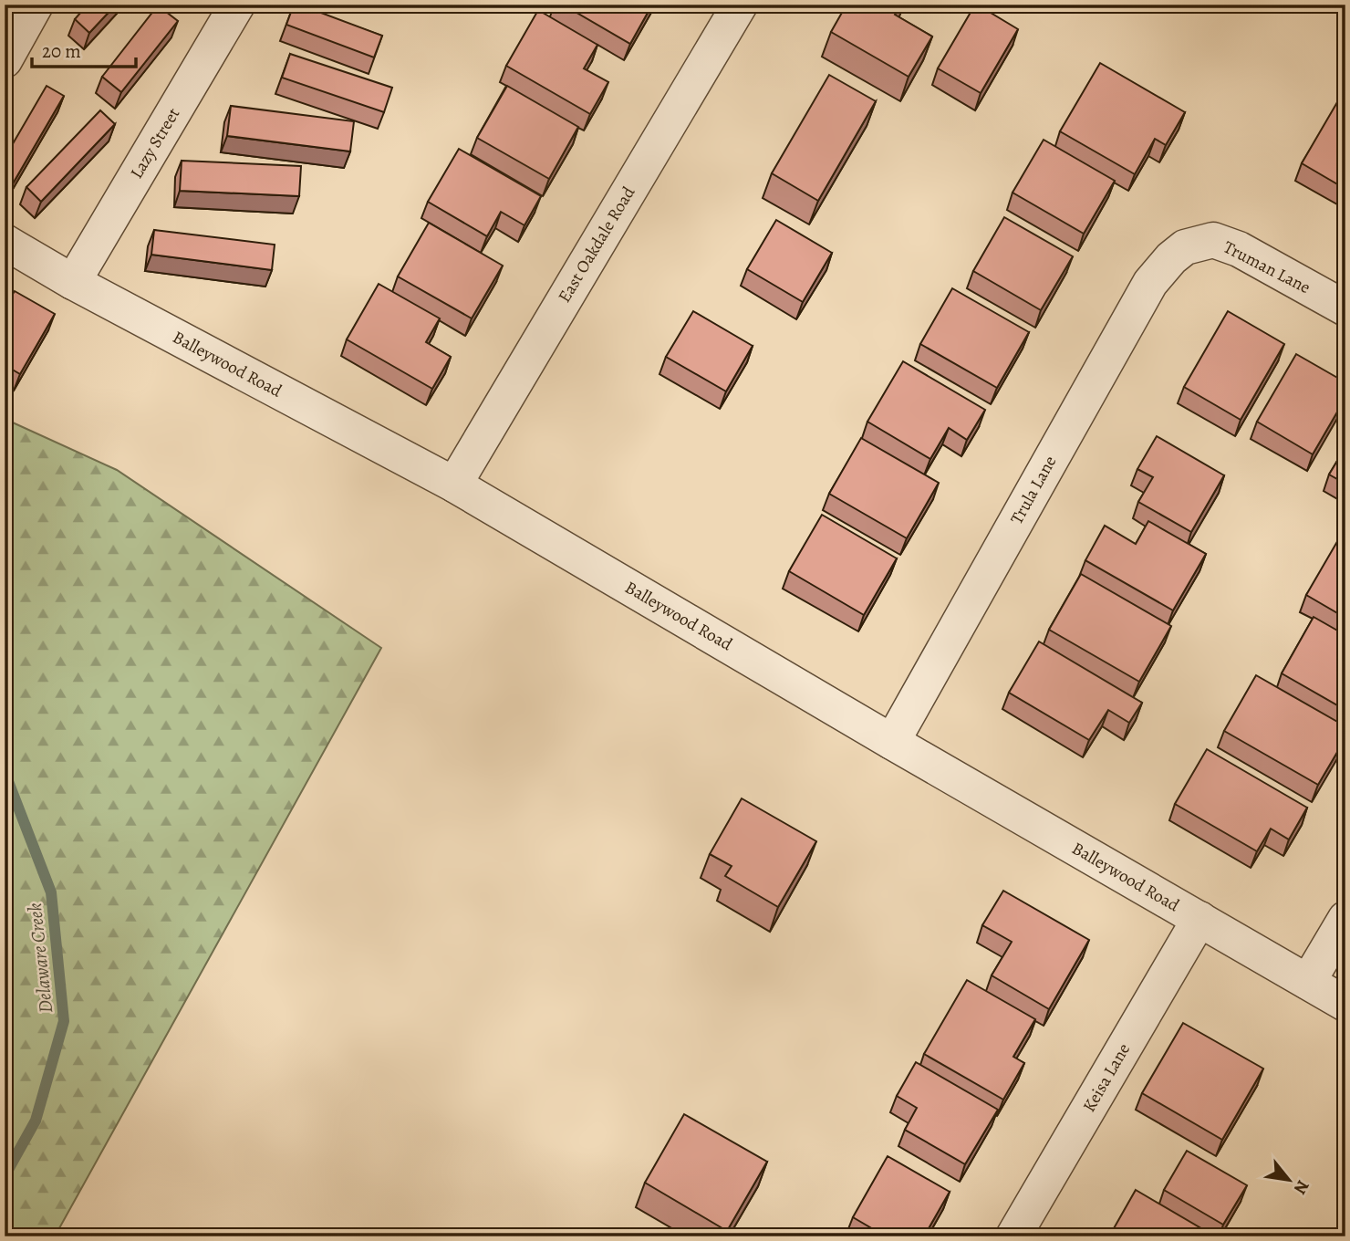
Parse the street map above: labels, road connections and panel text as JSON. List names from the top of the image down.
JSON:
{
  "streets": {
    "street": [
      "Lazy Street",
      "East Oakdale Road",
      "Truman Lane",
      "Balleywood Road",
      "Trula Lane",
      "Keisa Lane"
    ]
  },
  "crossings": [
    ["Lazy Street", "Balleywood Road"],
    ["East Oakdale Road", "Balleywood Road"],
    ["Truman Lane", "Trula Lane"],
    ["Balleywood Road", "Trula Lane"],
    ["Balleywood Road", "Keisa Lane"]
  ],
  "water": ["Delaware Creek"],
  "scale_bar": "20 m",
  "north": "bottom right"
}
